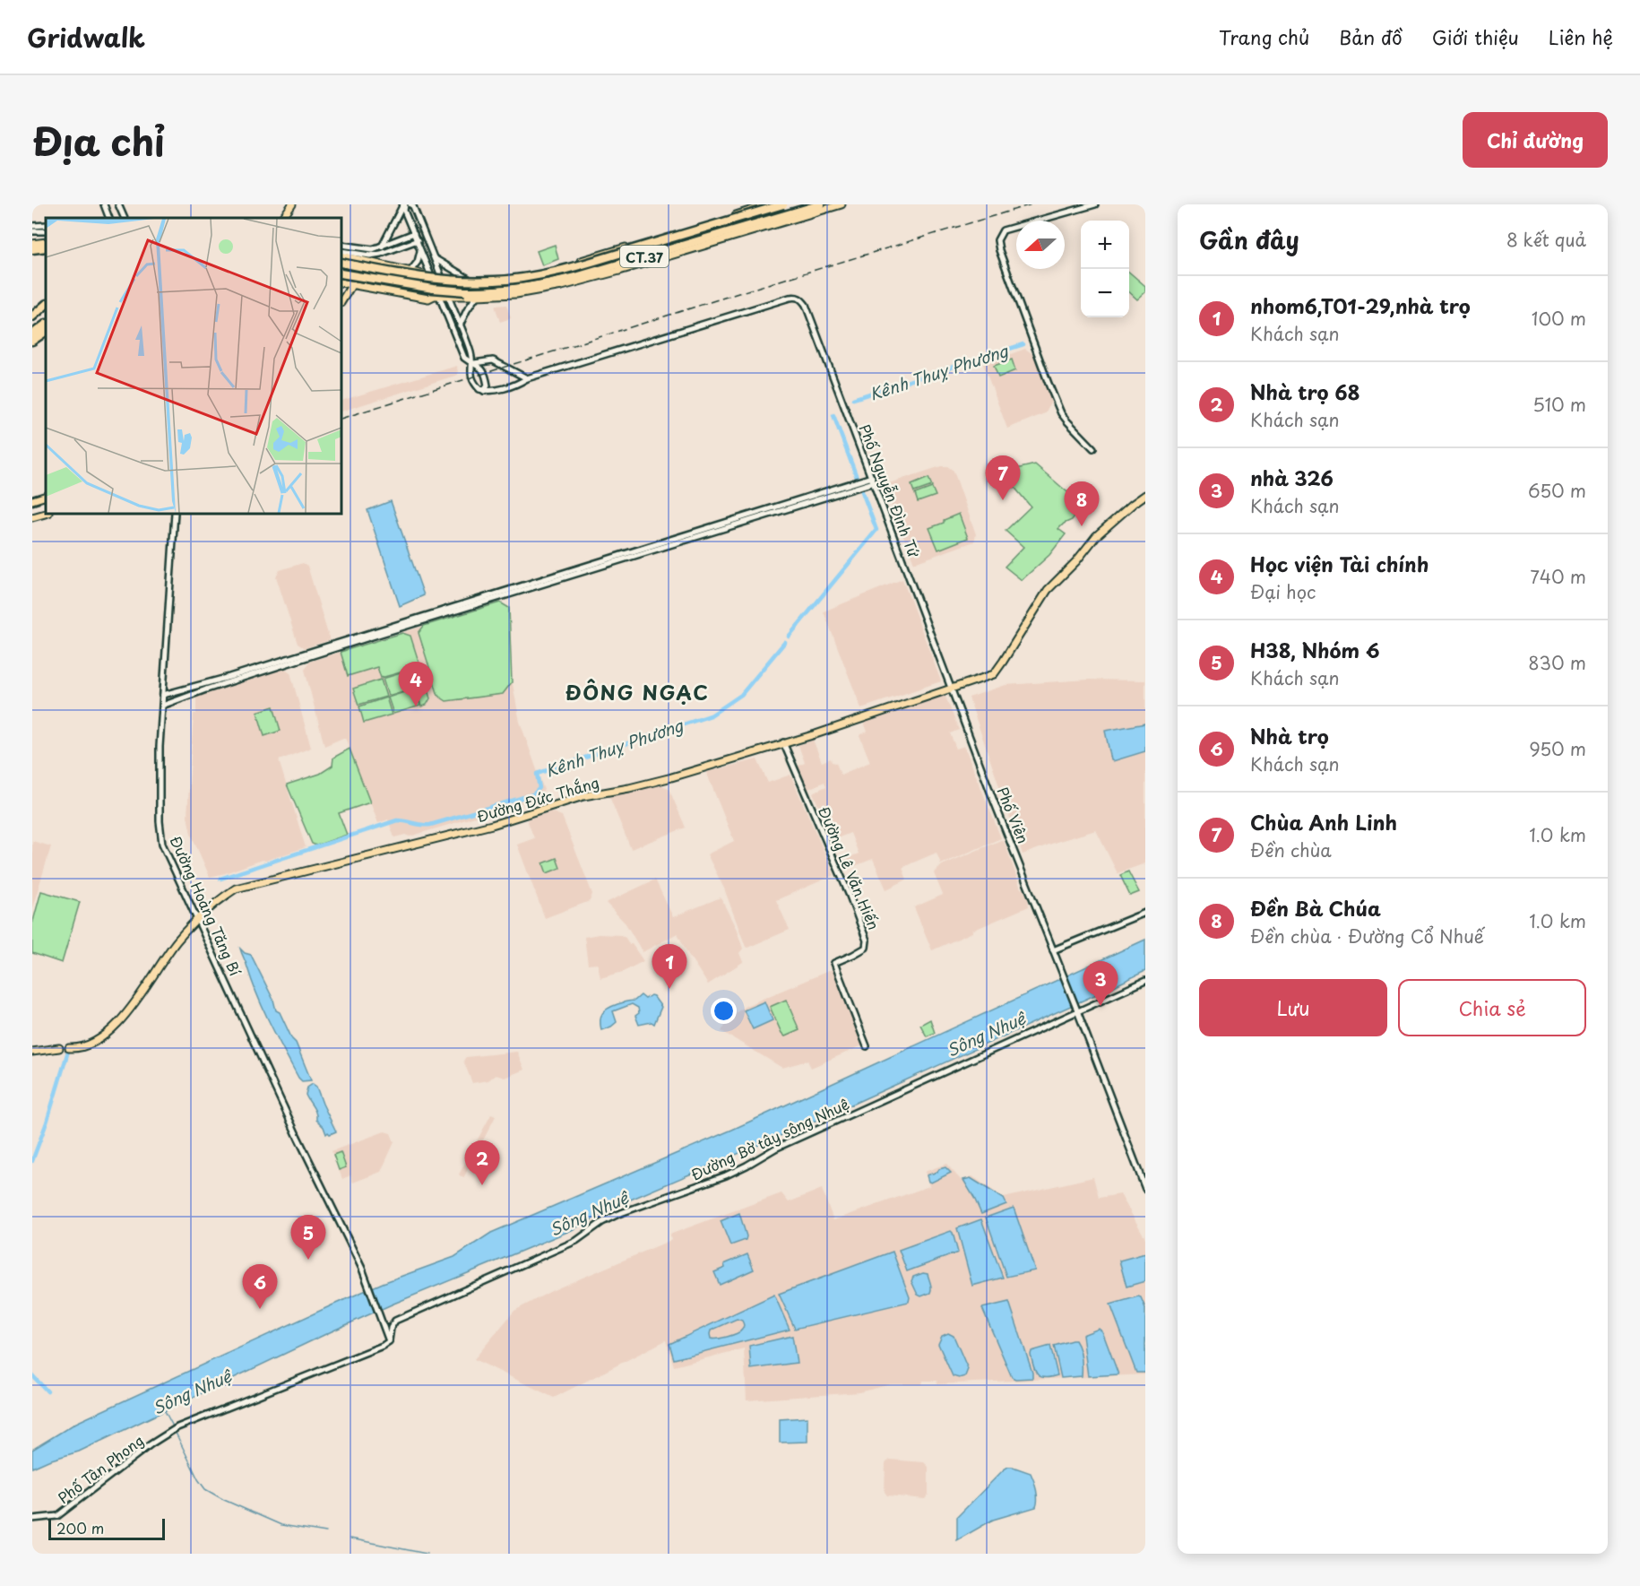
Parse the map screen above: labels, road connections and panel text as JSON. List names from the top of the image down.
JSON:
{
  "streets": {
    "highway": ["CT.37"],
    "main road": ["Đường Đức Thắng"],
    "street": [
      "Phố Nguyễn Đình Tứ",
      "Phố Viên",
      "Đường Lê Văn Hiến",
      "Đường Hoàng Tăng Bí",
      "Đường Bờ tây sông Nhuệ",
      "Phố Tân Phong"
    ]
  },
  "crossings": [
    ["Phố Nguyễn Đình Tứ", "Đường Đức Thắng"],
    ["Phố Nguyễn Đình Tứ", "Phố Viên"],
    ["Đường Đức Thắng", "Phố Viên"],
    ["Đường Đức Thắng", "Đường Lê Văn Hiến"],
    ["Đường Đức Thắng", "Đường Hoàng Tăng Bí"],
    ["Phố Viên", "Đường Bờ tây sông Nhuệ"],
    ["Đường Hoàng Tăng Bí", "Đường Bờ tây sông Nhuệ"],
    ["Đường Hoàng Tăng Bí", "Phố Tân Phong"],
    ["Đường Bờ tây sông Nhuệ", "Phố Tân Phong"]
  ],
  "districts": ["ĐÔNG NGẠC"],
  "water": ["Kênh Thuỵ Phương", "Sông Nhuệ"],
  "scale_bar": "200 m",
  "north": "left",
  "page": {
    "header": "Gridwalk",
    "nav": [
      "Trang chủ",
      "Bản đồ",
      "Giới thiệu",
      "Liên hệ"
    ],
    "title": "Địa chỉ",
    "buttons": [
      "Chỉ đường",
      ["Lưu", "Chia sẻ"]
    ],
    "heading": ["Gần đây", "8 kết quả"],
    "map_buttons": ["+", "−"],
    "list": [
      {
        "mark": "1",
        "name": "nhom6,T01-29,nhà trọ",
        "note": "Khách sạn",
        "value": "100 m"
      },
      {
        "mark": "2",
        "name": "Nhà trọ 68",
        "note": "Khách sạn",
        "value": "510 m"
      },
      {
        "mark": "3",
        "name": "nhà 326",
        "note": "Khách sạn",
        "value": "650 m"
      },
      {
        "mark": "4",
        "name": "Học viện Tài chính",
        "note": "Đại học",
        "value": "740 m"
      },
      {
        "mark": "5",
        "name": "H38, Nhóm 6",
        "note": "Khách sạn",
        "value": "830 m"
      },
      {
        "mark": "6",
        "name": "Nhà trọ",
        "note": "Khách sạn",
        "value": "950 m"
      },
      {
        "mark": "7",
        "name": "Chùa Anh Linh",
        "note": "Đền chùa",
        "value": "1.0 km"
      },
      {
        "mark": "8",
        "name": "Đền Bà Chúa",
        "note": "Đền chùa · Đường Cổ Nhuế",
        "value": "1.0 km"
      }
    ],
    "pins": [
      "7",
      "8",
      "4",
      "1",
      "3",
      "2",
      "5",
      "6"
    ],
    "scale": "200 m"
  }
}
